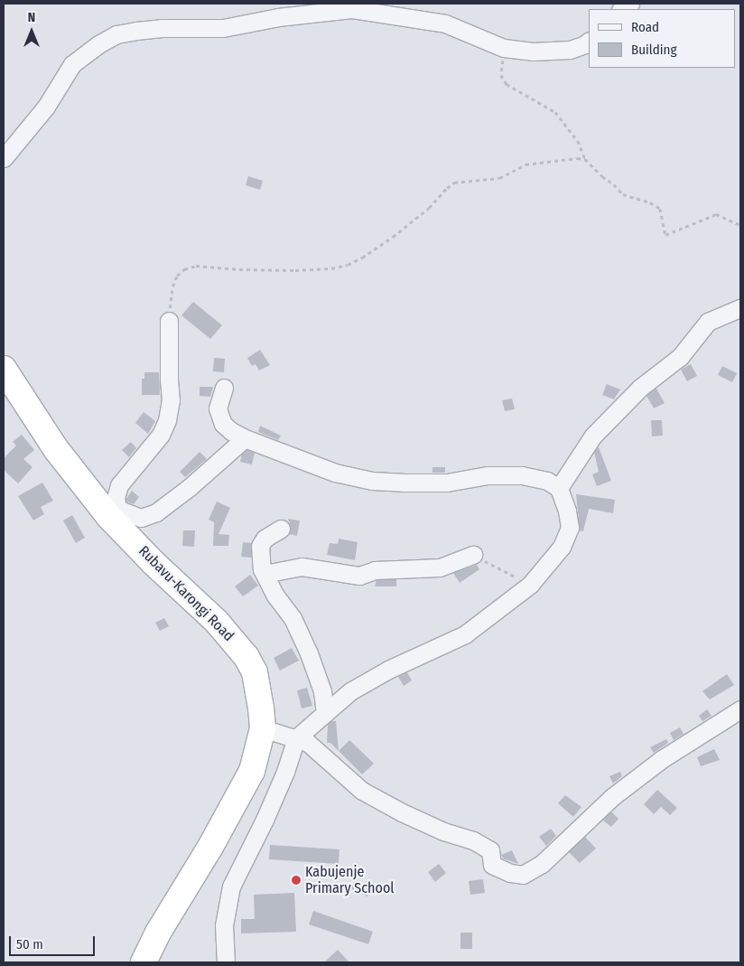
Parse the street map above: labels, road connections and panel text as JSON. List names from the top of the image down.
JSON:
{
  "streets": {
    "highway": ["Rubavu-Karongi Road"]
  },
  "places": ["Kabujenje Primary School"],
  "legend": ["Road", "Building"],
  "scale_bar": "50 m",
  "north": "top"
}
